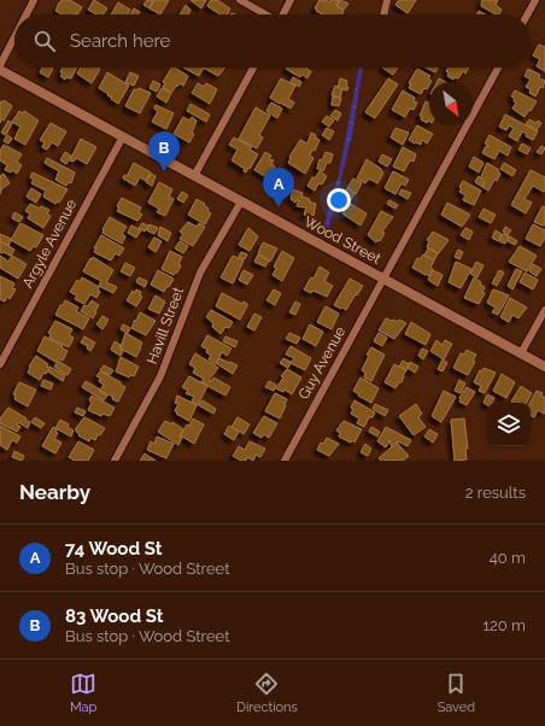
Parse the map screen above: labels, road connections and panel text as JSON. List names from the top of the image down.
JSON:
{
  "streets": {
    "street": [
      "Wood Street",
      "Argyle Avenue",
      "Havill Street",
      "Guy Avenue"
    ]
  },
  "crossings": [
    ["Wood Street", "Argyle Avenue"],
    ["Wood Street", "Havill Street"],
    ["Wood Street", "Guy Avenue"]
  ],
  "north": "bottom right",
  "page": {
    "search": "Search here",
    "pins": ["B", "A"],
    "heading": ["Nearby", "2 results"],
    "list": [
      {
        "mark": "A",
        "name": "74 Wood St",
        "note": "Bus stop · Wood Street",
        "value": "40 m"
      },
      {
        "mark": "B",
        "name": "83 Wood St",
        "note": "Bus stop · Wood Street",
        "value": "120 m"
      }
    ],
    "nav": ["Map", "Directions", "Saved"]
  }
}
